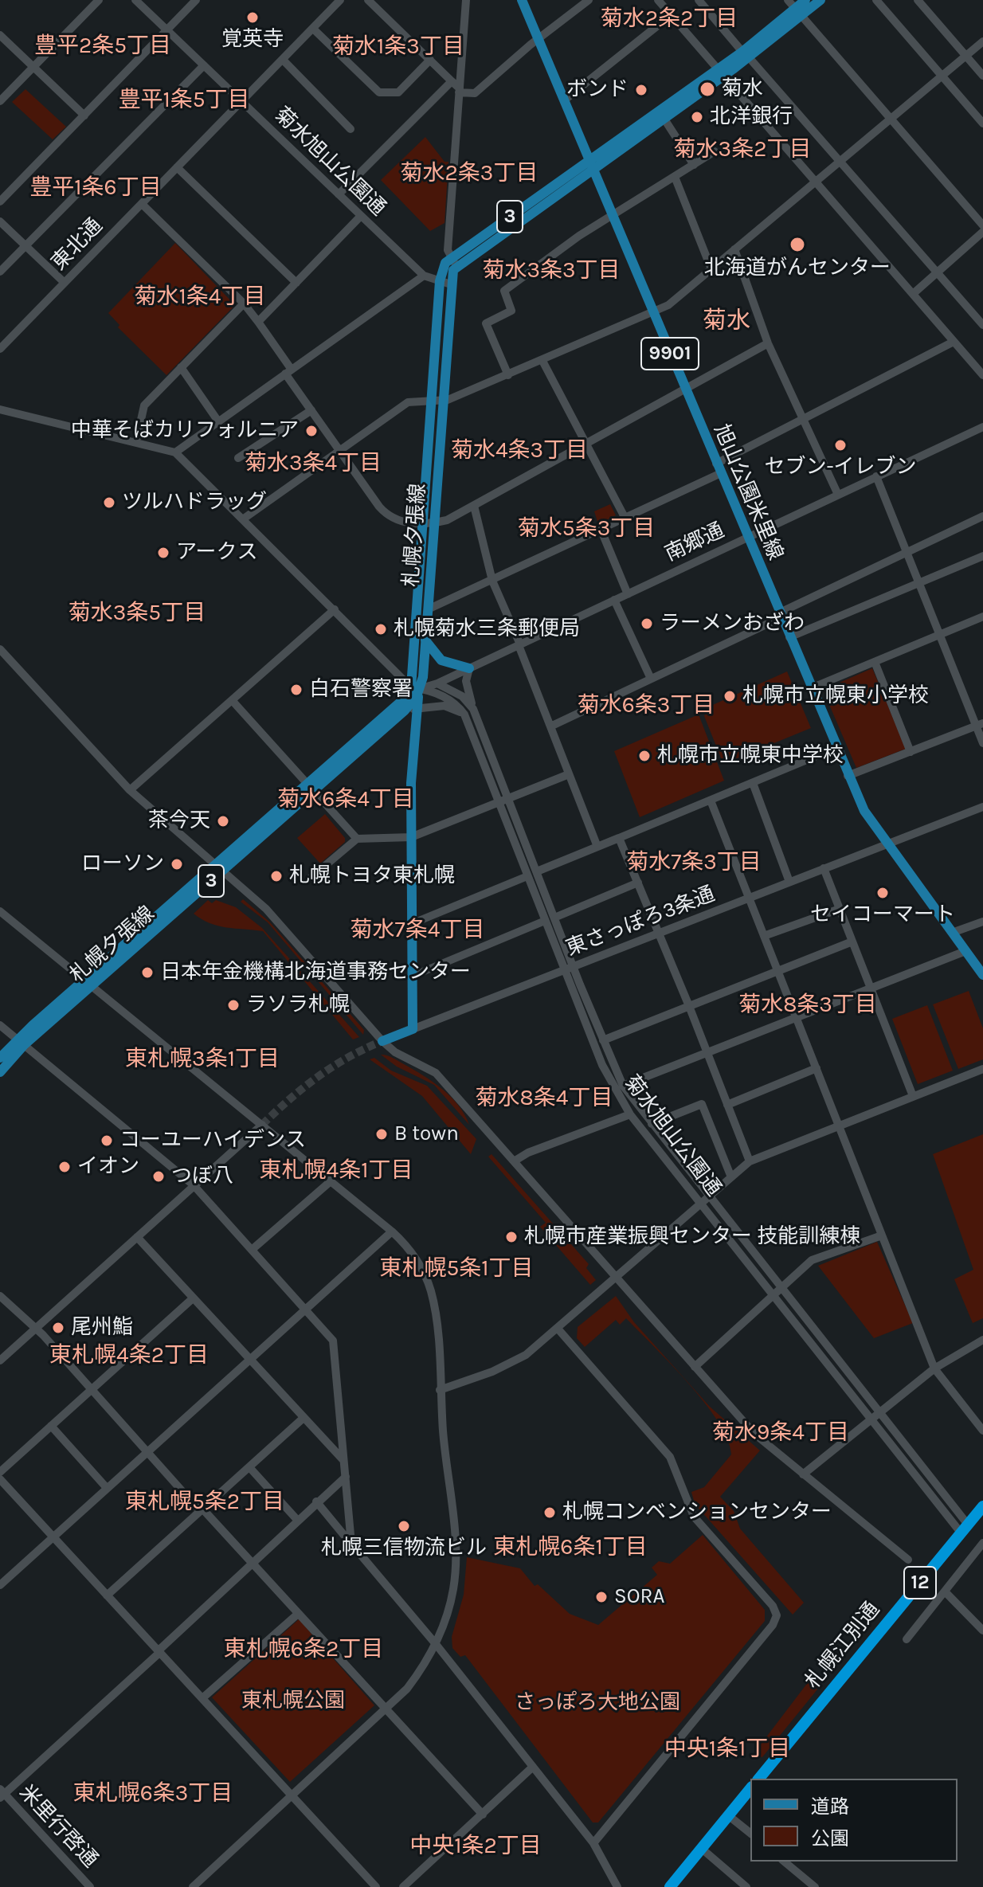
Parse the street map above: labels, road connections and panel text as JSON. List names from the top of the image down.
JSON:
{
  "streets": {
    "highway": ["12", "札幌江別通"],
    "main road": [
      "3",
      "9901",
      "旭山公園米里線",
      "札幌夕張線",
      "東さっぽろ3条通"
    ],
    "street": [
      "菊水旭山公園通",
      "東北通",
      "南郷通",
      "米里行啓通"
    ]
  },
  "crossings": [
    ["菊水旭山公園通", "東北通"],
    ["菊水旭山公園通", "札幌夕張線"],
    ["菊水旭山公園通", "南郷通"],
    ["菊水旭山公園通", "東さっぽろ3条通"],
    ["菊水旭山公園通", "札幌江別通"],
    ["旭山公園米里線", "札幌夕張線"],
    ["旭山公園米里線", "南郷通"],
    ["旭山公園米里線", "東さっぽろ3条通"],
    ["札幌夕張線", "南郷通"]
  ],
  "districts": [
    "菊水2条2丁目",
    "豊平2条5丁目",
    "菊水1条3丁目",
    "豊平1条5丁目",
    "菊水3条2丁目",
    "菊水2条3丁目",
    "豊平1条6丁目",
    "菊水3条3丁目",
    "菊水1条4丁目",
    "菊水",
    "菊水4条3丁目",
    "菊水3条4丁目",
    "菊水5条3丁目",
    "菊水3条5丁目",
    "菊水6条3丁目",
    "菊水6条4丁目",
    "菊水7条3丁目",
    "菊水7条4丁目",
    "菊水8条3丁目",
    "東札幌3条1丁目",
    "菊水8条4丁目",
    "東札幌4条1丁目",
    "東札幌5条1丁目",
    "東札幌4条2丁目",
    "菊水9条4丁目",
    "東札幌5条2丁目",
    "東札幌6条1丁目",
    "東札幌6条2丁目",
    "中央1条1丁目",
    "東札幌6条3丁目",
    "中央1条2丁目"
  ],
  "parks": ["東札幌公園", "さっぽろ大地公園"],
  "places": [
    "覚英寺",
    "菊水",
    "ボンド",
    "北洋銀行",
    "北海道がんセンター",
    "中華そばカリフォルニア",
    "セブン-イレブン",
    "ツルハドラッグ",
    "アークス",
    "ラーメンおざわ",
    "札幌菊水三条郵便局",
    "白石警察署",
    "札幌市立幌東小学校",
    "札幌市立幌東中学校",
    "茶今天",
    "ローソン",
    "札幌トヨタ東札幌",
    "セイコーマート",
    "日本年金機構北海道事務センター",
    "ラソラ札幌",
    "B town",
    "コーユーハイデンス",
    "イオン",
    "つぼ八",
    "札幌市産業振興センター 技能訓練棟",
    "尾州鮨",
    "札幌コンベンションセンター",
    "札幌三信物流ビル",
    "SORA"
  ],
  "legend": ["道路", "公園"]
}
